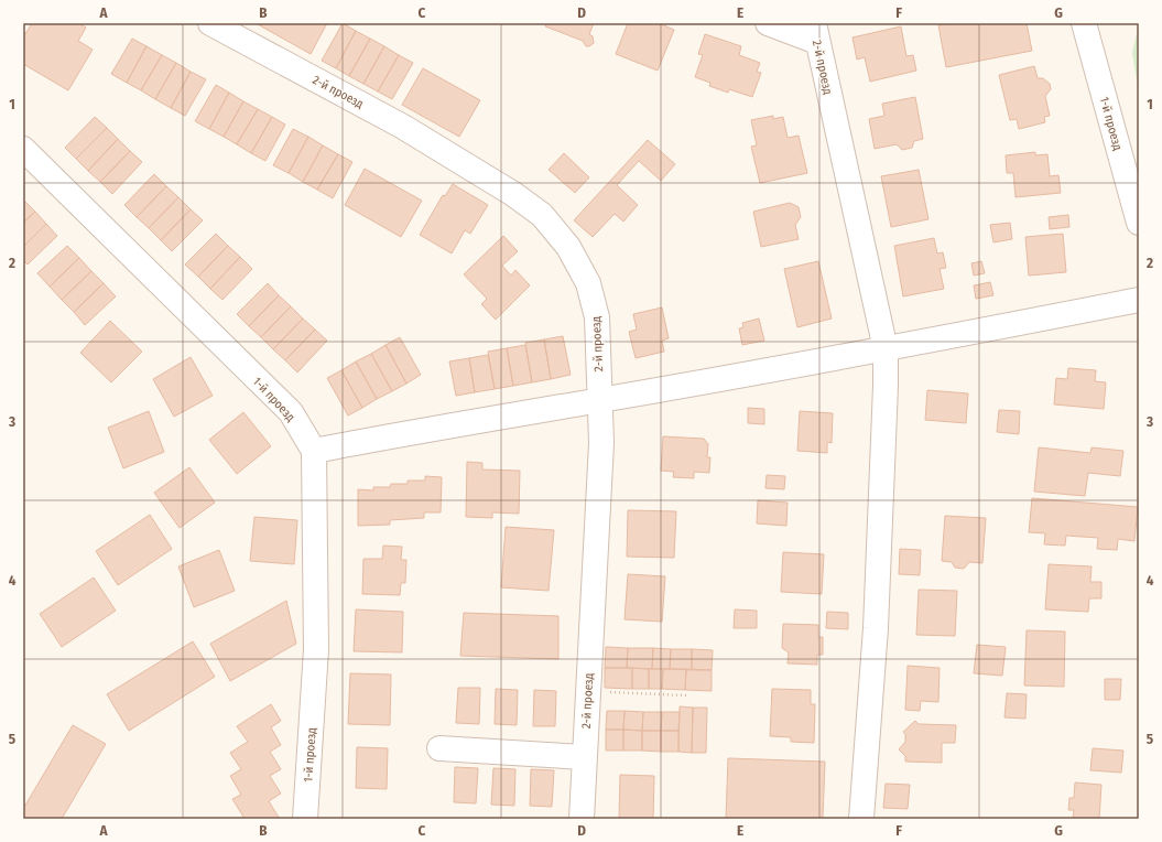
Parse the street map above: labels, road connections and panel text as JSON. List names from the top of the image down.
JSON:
{
  "streets": {
    "street": ["2-й проезд", "1-й проезд"]
  },
  "grid": {
    "columns": [
      "A",
      "B",
      "C",
      "D",
      "E",
      "F",
      "G"
    ],
    "rows": [
      "1",
      "2",
      "3",
      "4",
      "5"
    ]
  }
}
